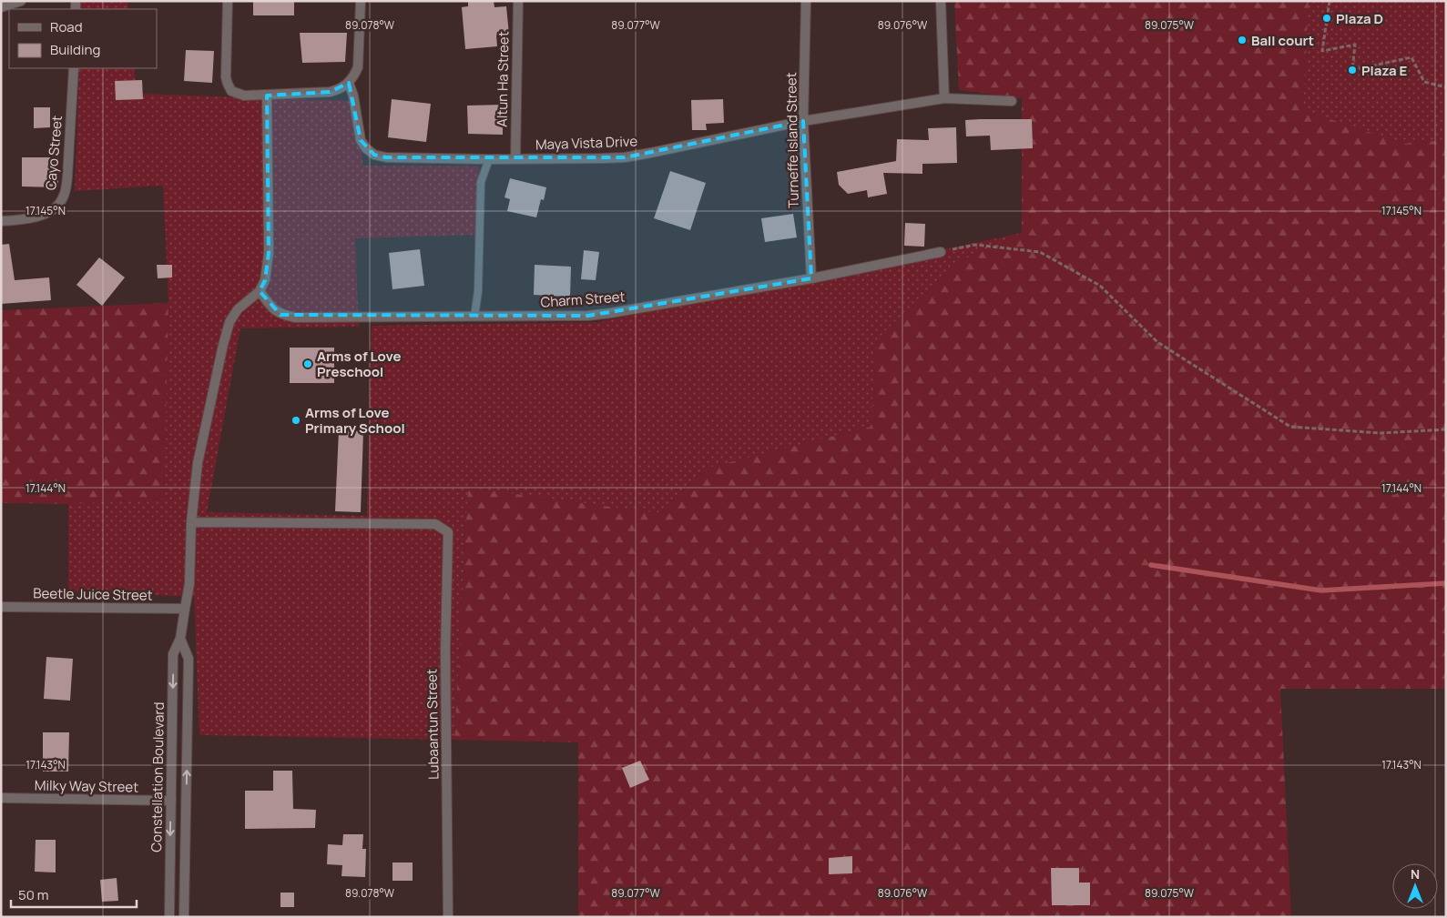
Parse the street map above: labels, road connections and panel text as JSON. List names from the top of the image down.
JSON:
{
  "streets": {
    "street": [
      "Altun Ha Street",
      "Turneffe Island Street",
      "Maya Vista Drive",
      "Cayo Street",
      "Charm Street",
      "Beetle Juice Street",
      "Lubaantun Street",
      "Constellation Boulevard",
      "Milky Way Street"
    ]
  },
  "crossings": [
    ["Altun Ha Street", "Maya Vista Drive"],
    ["Turneffe Island Street", "Maya Vista Drive"],
    ["Turneffe Island Street", "Charm Street"],
    ["Charm Street", "Constellation Boulevard"],
    ["Beetle Juice Street", "Constellation Boulevard"],
    ["Lubaantun Street", "Constellation Boulevard"],
    ["Constellation Boulevard", "Milky Way Street"]
  ],
  "places": [
    "Plaza D",
    "Ball court",
    "Plaza E",
    "Arms of Love Preschool",
    "Arms of Love Primary School"
  ],
  "legend": ["Road", "Building"],
  "scale_bar": "50 m",
  "north": "top",
  "coordinates": [
    "89.078°W",
    "89.077°W",
    "89.076°W",
    "89.075°W",
    "17.145°N",
    "17.144°N",
    "17.143°N"
  ]
}
